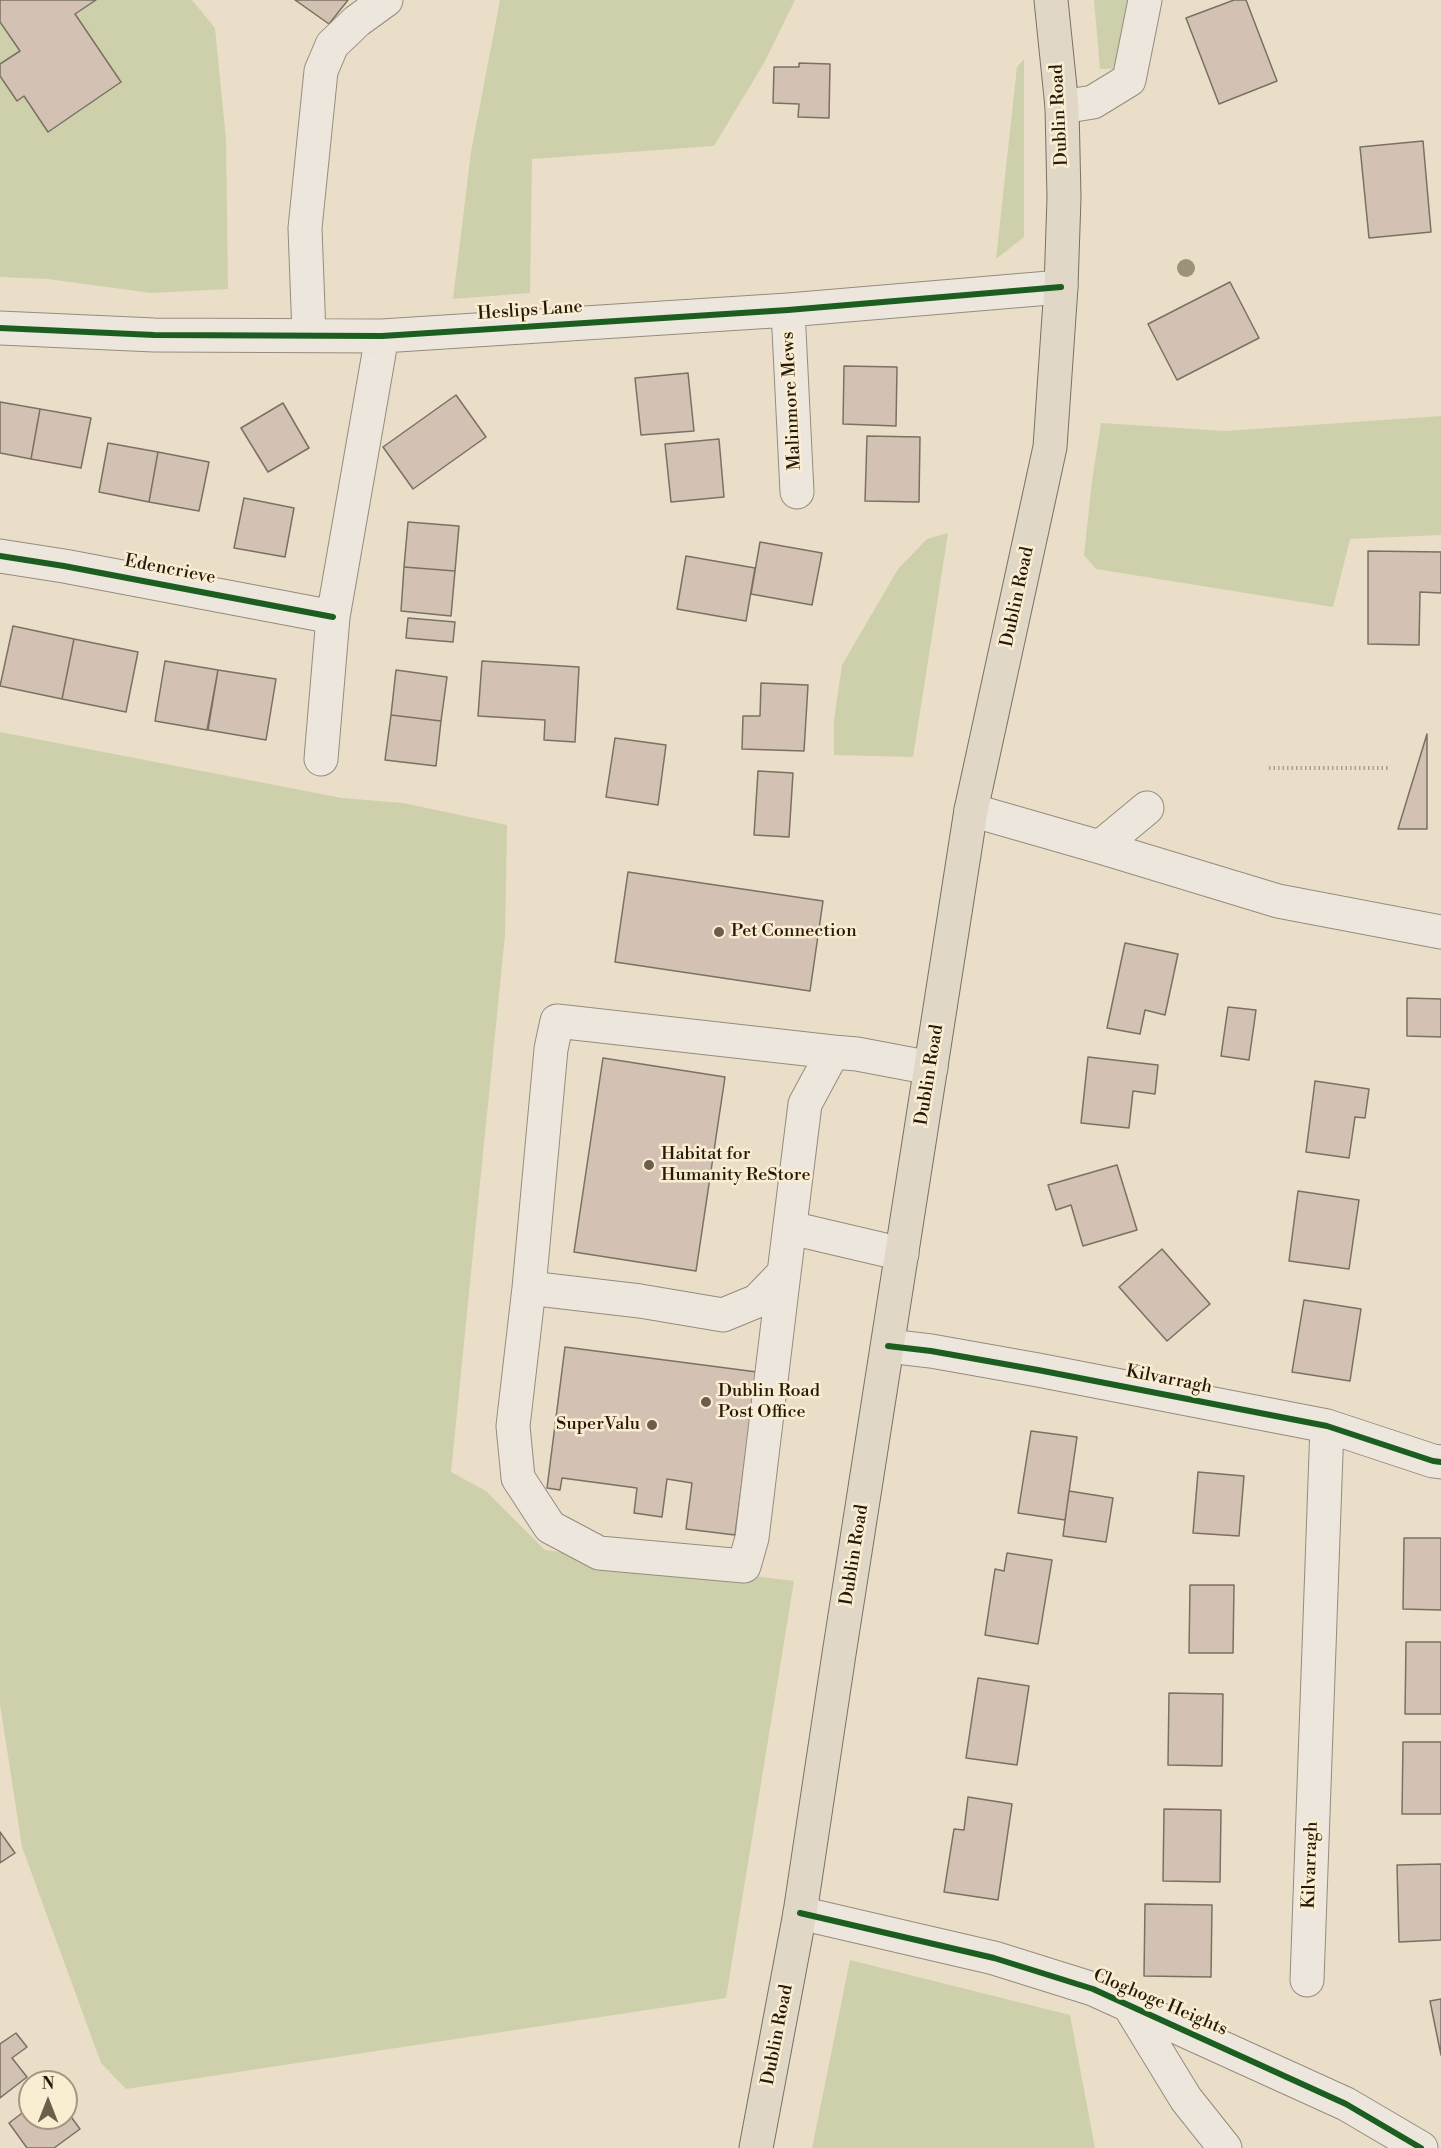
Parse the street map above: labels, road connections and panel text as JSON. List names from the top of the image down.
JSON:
{
  "streets": {
    "main road": ["Dublin Road"],
    "street": [
      "Heslips Lane",
      "Malinmore Mews",
      "Edencrieve",
      "Kilvarragh",
      "Cloghoge Heights"
    ]
  },
  "crossings": [
    ["Dublin Road", "Heslips Lane"],
    ["Dublin Road", "Kilvarragh"],
    ["Dublin Road", "Cloghoge Heights"],
    ["Heslips Lane", "Malinmore Mews"]
  ],
  "places": [
    "Pet Connection",
    "Habitat for Humanity ReStore",
    "Dublin Road Post Office",
    "SuperValu"
  ],
  "north": "top"
}
